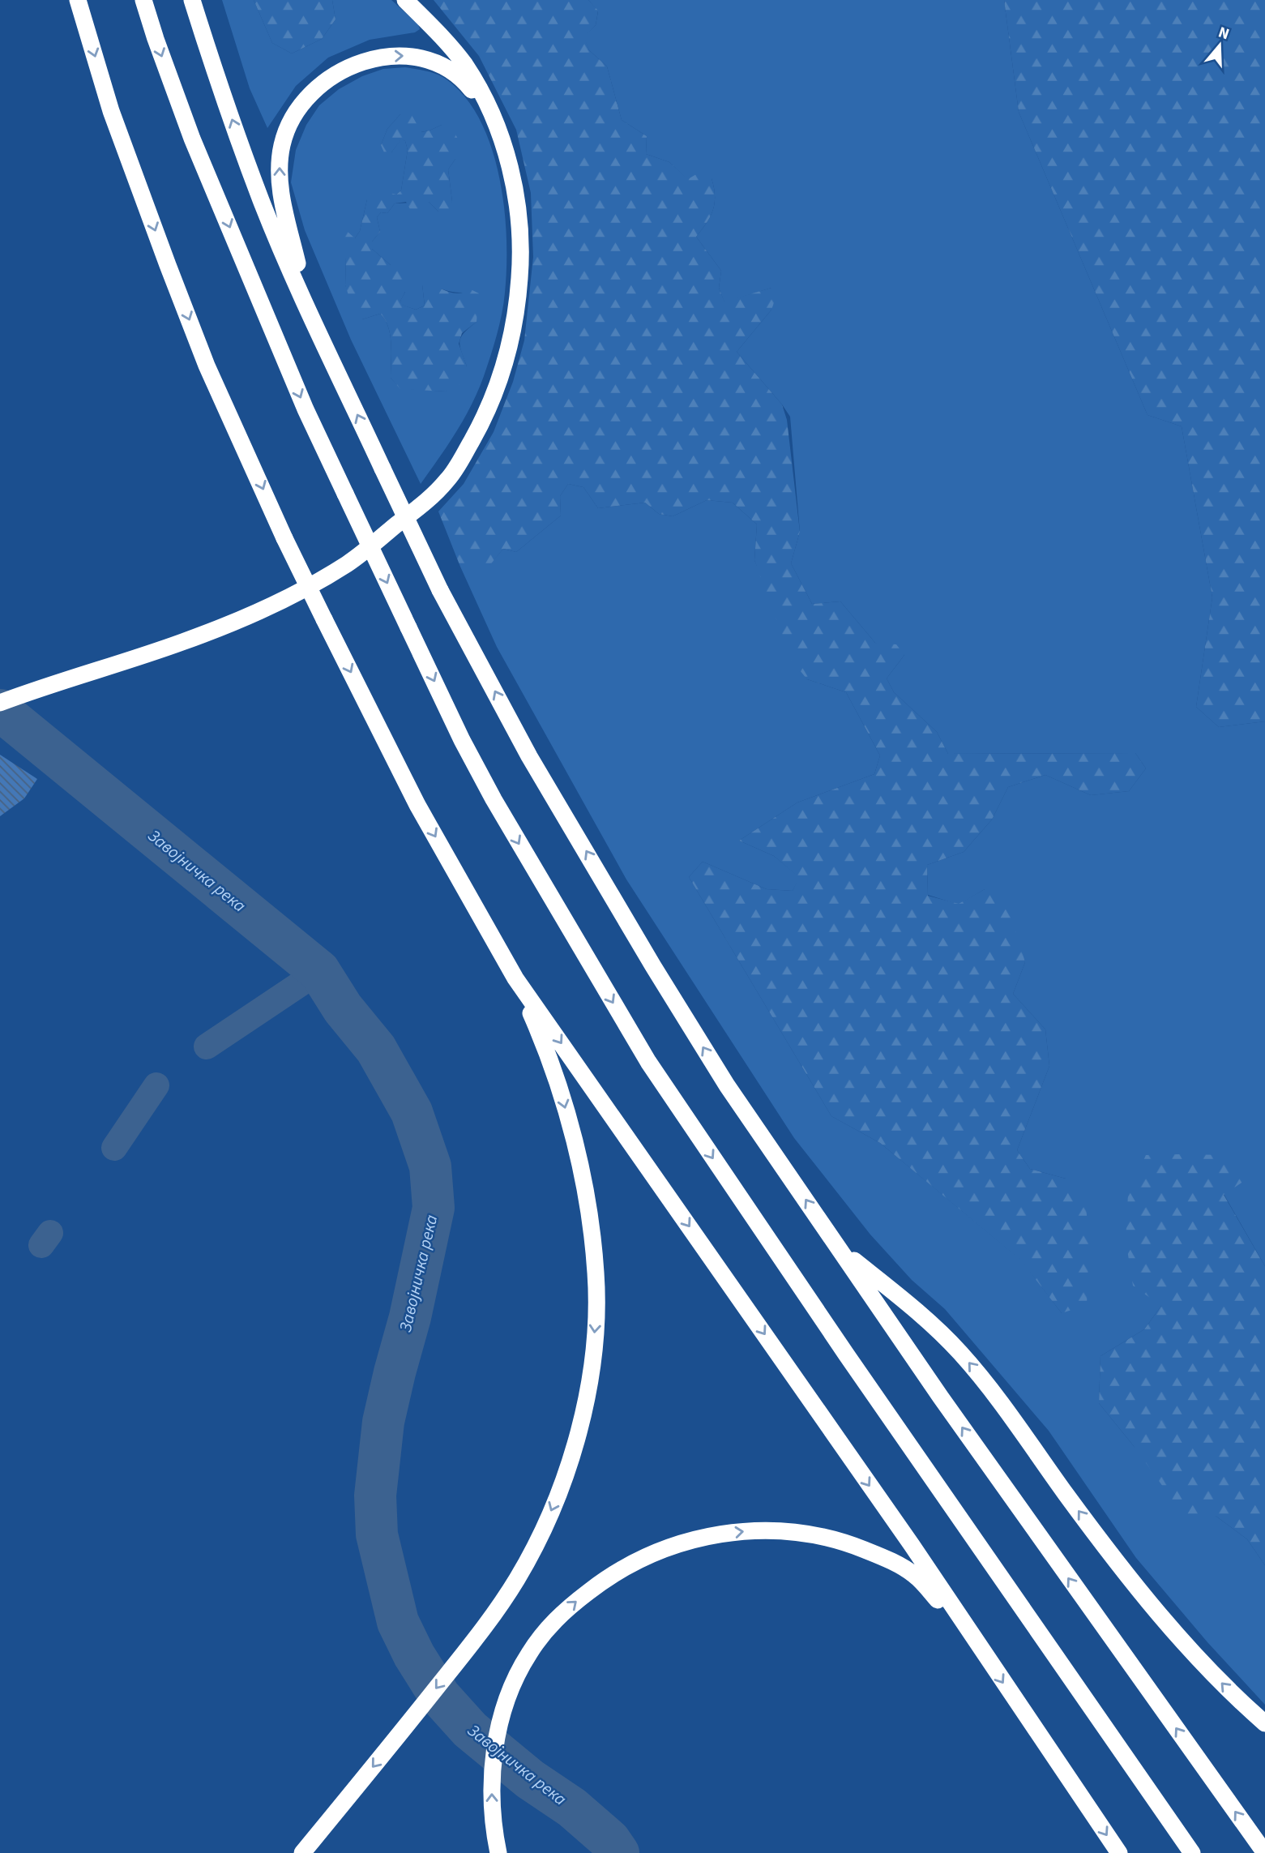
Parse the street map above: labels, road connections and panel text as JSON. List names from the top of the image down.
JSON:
{
  "water": ["Завојничка река"],
  "north": "top"
}
